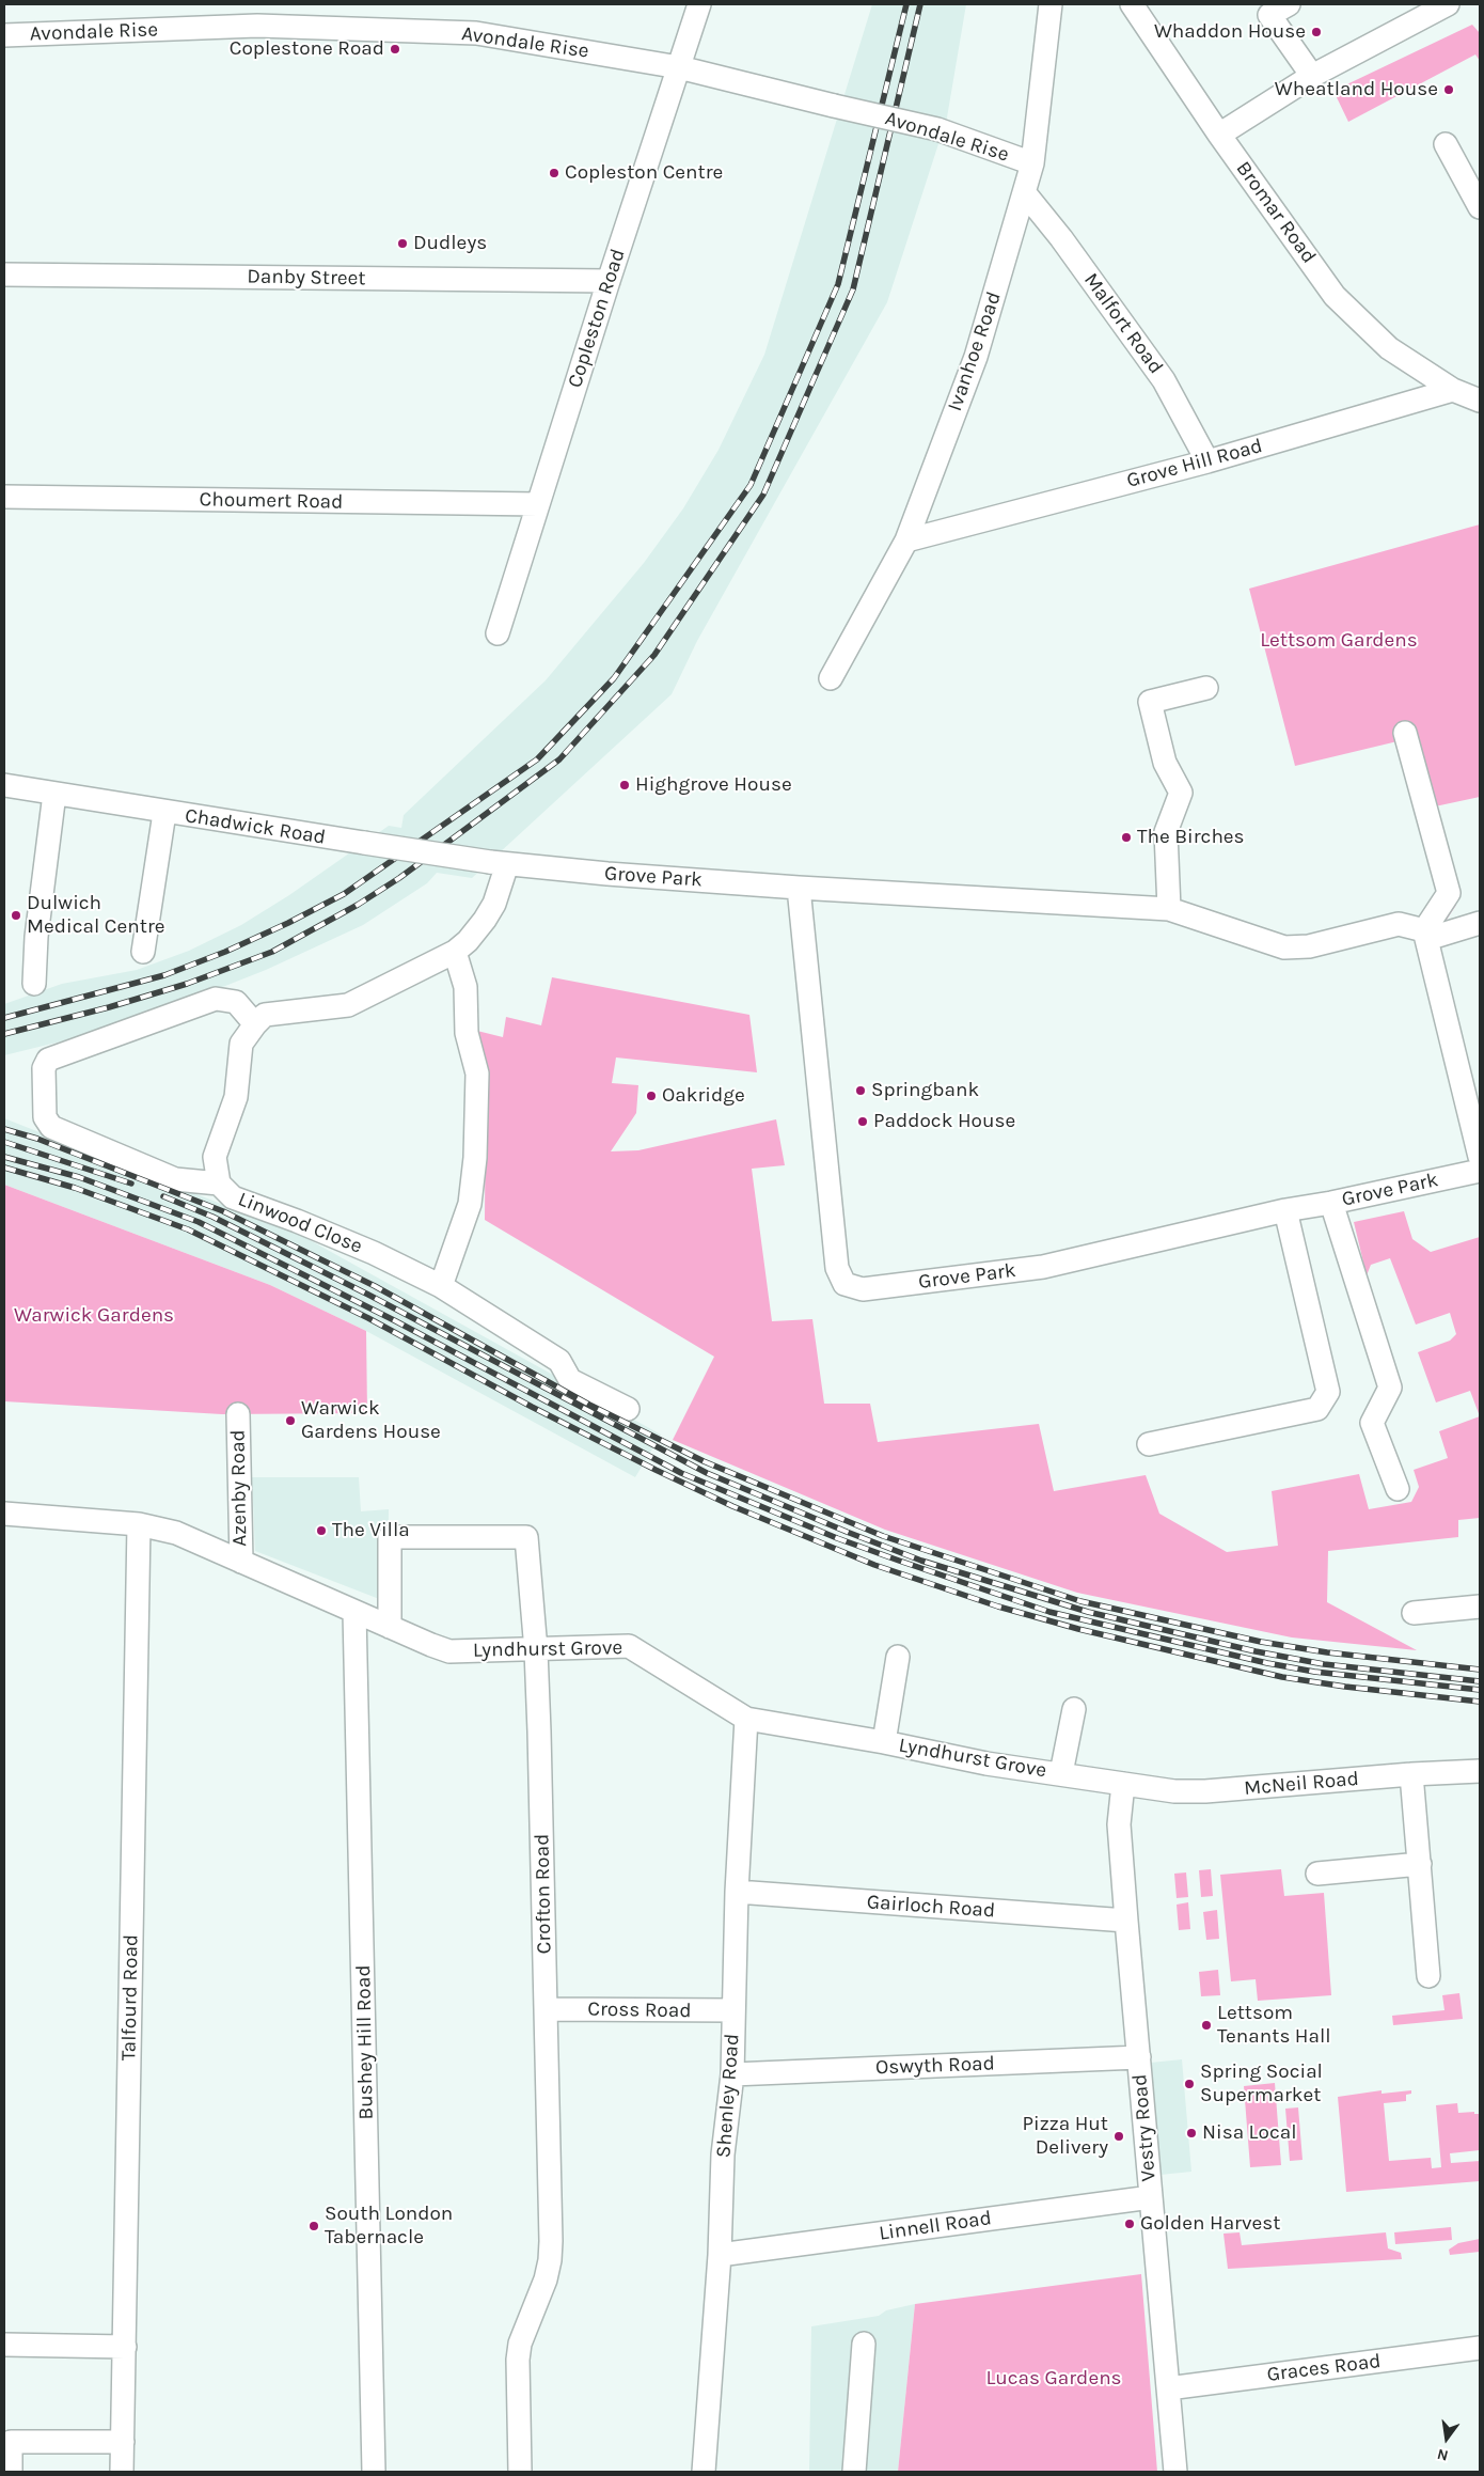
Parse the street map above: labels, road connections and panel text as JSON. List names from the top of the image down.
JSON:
{
  "streets": {
    "street": [
      "Avondale Rise",
      "Bromar Road",
      "Danby Street",
      "Copleston Road",
      "Malfort Road",
      "Ivanhoe Road",
      "Grove Hill Road",
      "Choumert Road",
      "Chadwick Road",
      "Grove Park",
      "Linwood Close",
      "Azenby Road",
      "Lyndhurst Grove",
      "McNeil Road",
      "Crofton Road",
      "Gairloch Road",
      "Talfourd Road",
      "Cross Road",
      "Bushey Hill Road",
      "Oswyth Road",
      "Shenley Road",
      "Vestry Road",
      "Linnell Road",
      "Graces Road"
    ]
  },
  "crossings": [
    ["Avondale Rise", "Copleston Road"],
    ["Avondale Rise", "Ivanhoe Road"],
    ["Bromar Road", "Grove Hill Road"],
    ["Danby Street", "Copleston Road"],
    ["Copleston Road", "Choumert Road"],
    ["Malfort Road", "Ivanhoe Road"],
    ["Malfort Road", "Grove Hill Road"],
    ["Ivanhoe Road", "Grove Hill Road"],
    ["Chadwick Road", "Grove Park"],
    ["Azenby Road", "Lyndhurst Grove"],
    ["Lyndhurst Grove", "McNeil Road"],
    ["Lyndhurst Grove", "Crofton Road"],
    ["Lyndhurst Grove", "Talfourd Road"],
    ["Lyndhurst Grove", "Bushey Hill Road"],
    ["Lyndhurst Grove", "Shenley Road"],
    ["Lyndhurst Grove", "Vestry Road"],
    ["McNeil Road", "Vestry Road"],
    ["Crofton Road", "Cross Road"],
    ["Gairloch Road", "Shenley Road"],
    ["Gairloch Road", "Vestry Road"],
    ["Cross Road", "Shenley Road"],
    ["Oswyth Road", "Shenley Road"],
    ["Oswyth Road", "Vestry Road"],
    ["Shenley Road", "Linnell Road"],
    ["Vestry Road", "Linnell Road"],
    ["Vestry Road", "Graces Road"]
  ],
  "parks": ["Lettsom Gardens", "Warwick Gardens", "Lucas Gardens"],
  "places": [
    "Whaddon House",
    "Coplestone Road",
    "Wheatland House",
    "Copleston Centre",
    "Dudleys",
    "Highgrove House",
    "The Birches",
    "Dulwich Medical Centre",
    "Springbank",
    "Oakridge",
    "Paddock House",
    "Warwick Gardens House",
    "The Villa",
    "Lettsom Tenants Hall",
    "Spring Social Supermarket",
    "Nisa Local",
    "Pizza Hut Delivery",
    "Golden Harvest",
    "South London Tabernacle"
  ],
  "north": "bottom"
}
